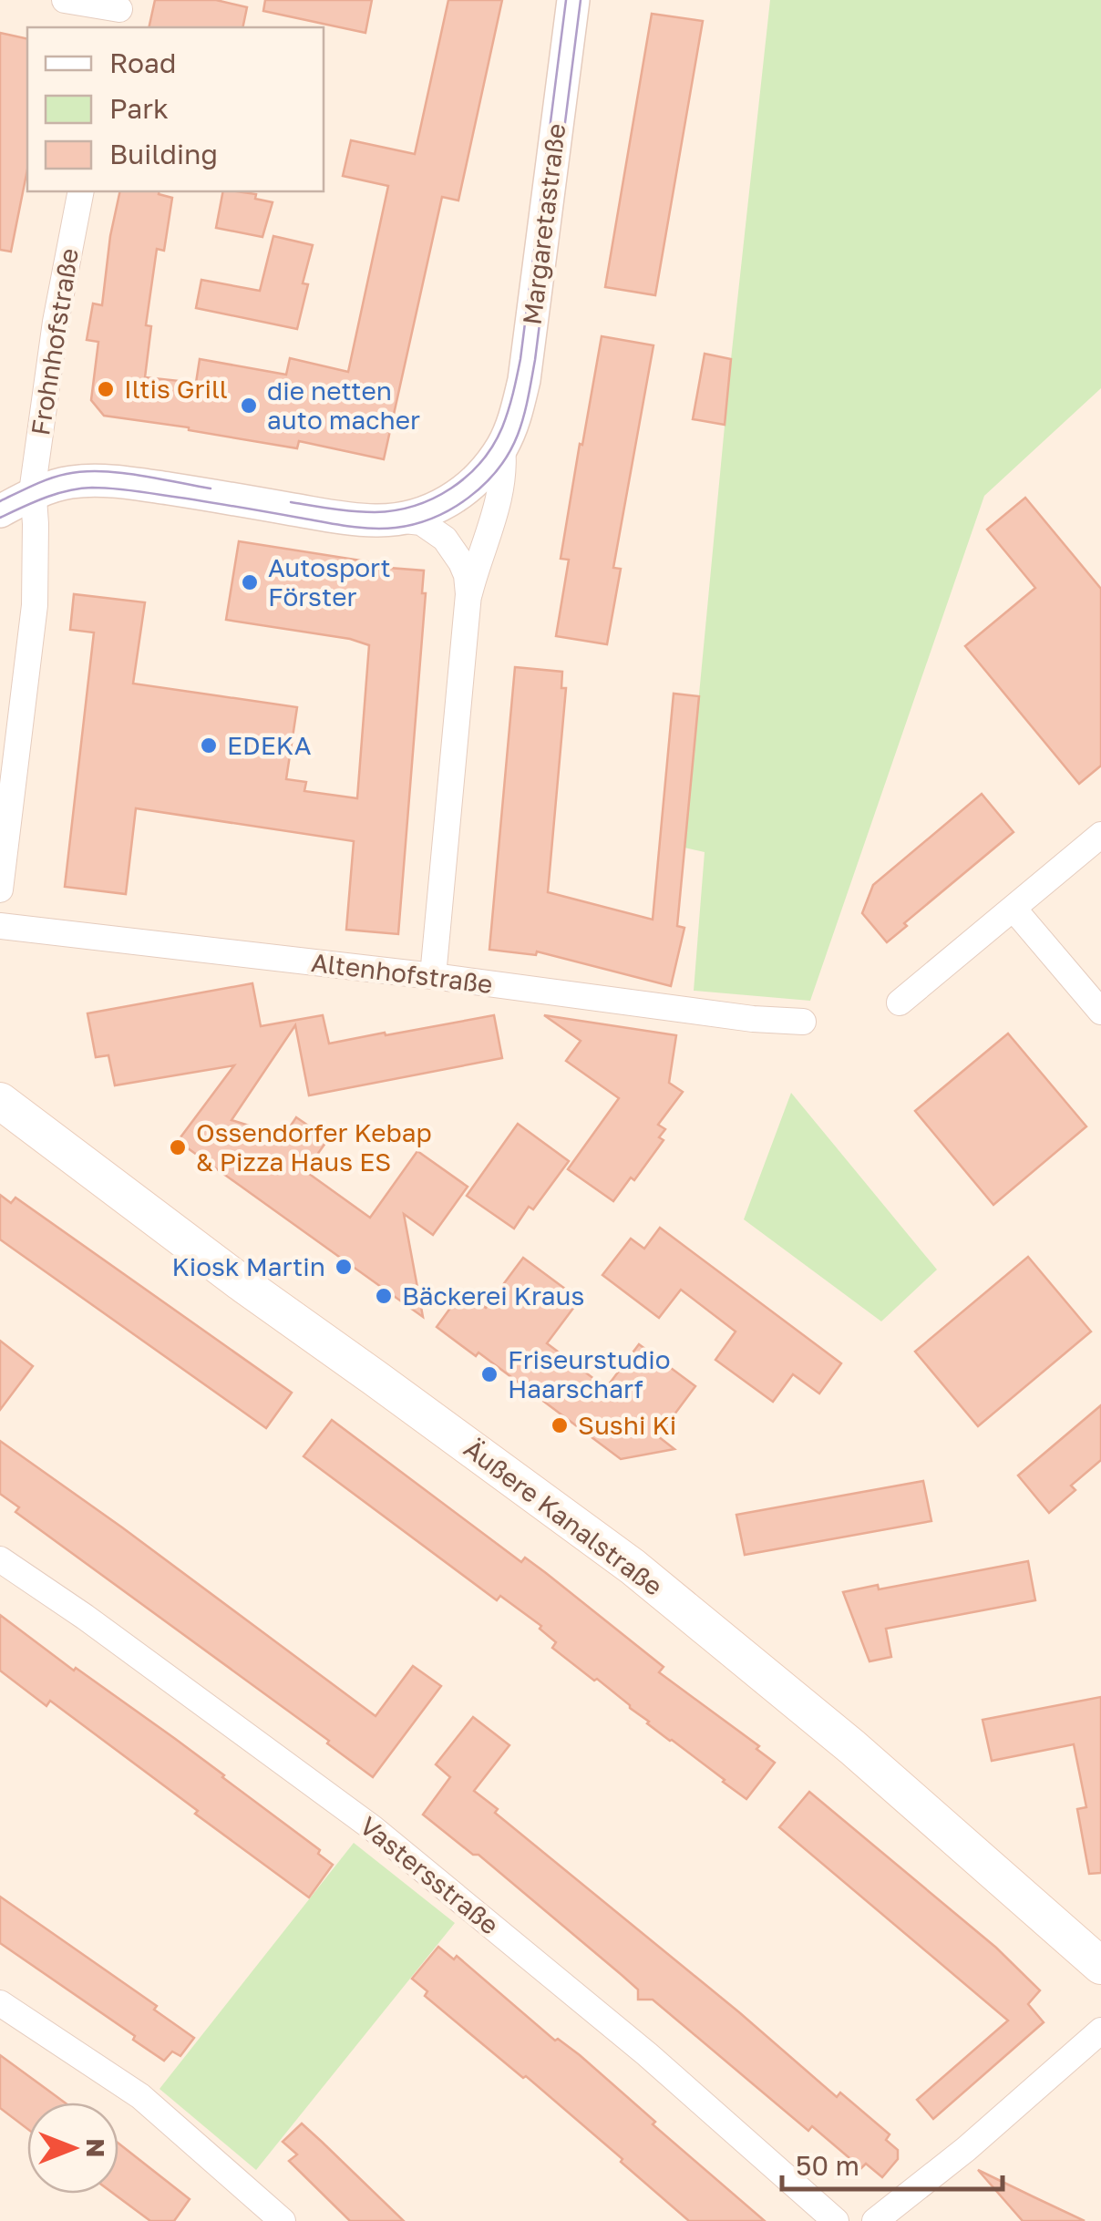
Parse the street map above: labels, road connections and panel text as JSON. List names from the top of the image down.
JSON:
{
  "streets": {
    "main road": ["Äußere Kanalstraße"],
    "street": [
      "Margaretastraße",
      "Frohnhofstraße",
      "Altenhofstraße",
      "Vastersstraße"
    ]
  },
  "crossings": [
    ["Margaretastraße", "Frohnhofstraße"],
    ["Margaretastraße", "Altenhofstraße"]
  ],
  "places": [
    "Iltis Grill",
    "die netten auto macher",
    "Autosport Förster",
    "EDEKA",
    "Ossendorfer Kebap & Pizza Haus ES",
    "Kiosk Martin",
    "Bäckerei Kraus",
    "Friseurstudio Haarscharf",
    "Sushi Ki"
  ],
  "legend": ["Road", "Park", "Building"],
  "scale_bar": "50 m",
  "north": "right"
}
